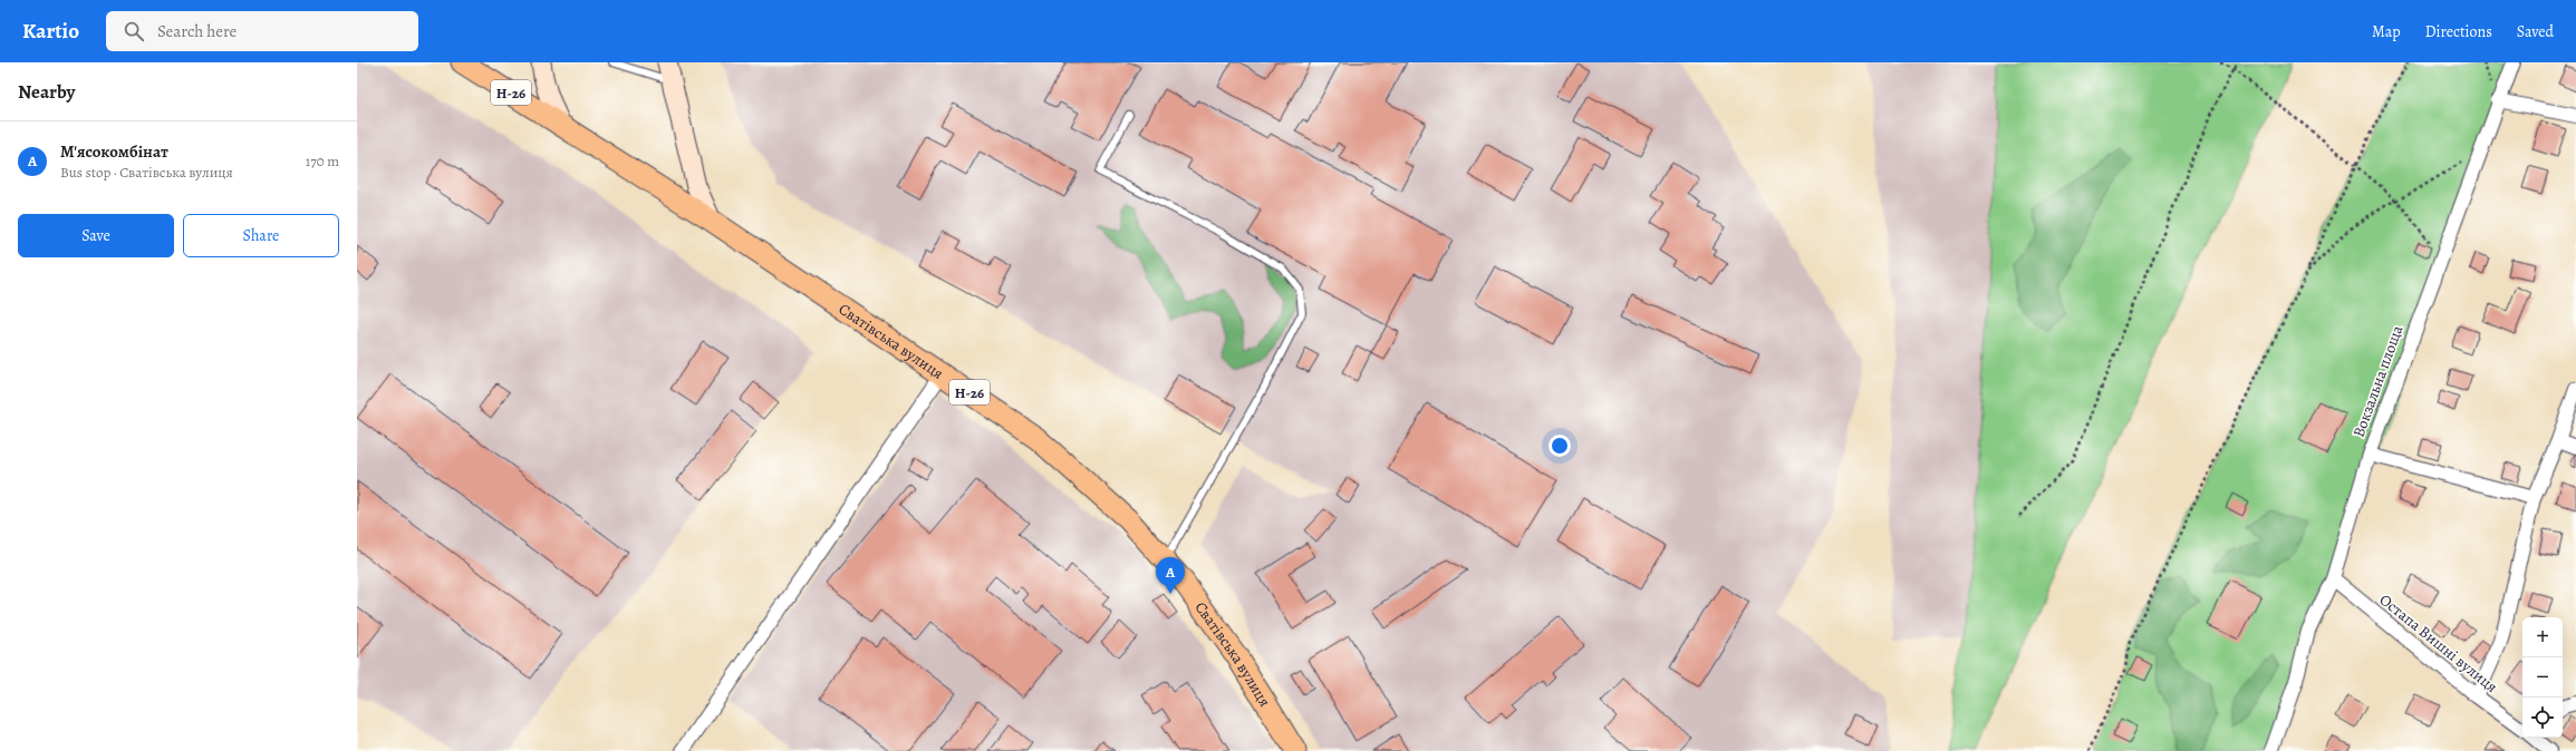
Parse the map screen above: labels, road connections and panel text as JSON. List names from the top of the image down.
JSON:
{
  "streets": {
    "main road": ["Н-26", "Сватівська вулиця"],
    "street": ["Вокзальна площа", "Остапа Вишні вулиця"]
  },
  "crossings": [
    ["Н-26", "Сватівська вулиця"],
    ["Вокзальна площа", "Остапа Вишні вулиця"]
  ],
  "page": {
    "header": "Kartio",
    "search": "Search here",
    "nav": ["Map", "Directions", "Saved"],
    "heading": "Nearby",
    "list": [
      {
        "mark": "A",
        "name": "М'ясокомбінат",
        "note": "Bus stop · Сватівська вулиця",
        "value": "170 m"
      }
    ],
    "buttons": ["Save", "Share"],
    "pins": "A",
    "map_buttons": ["+", "−"]
  }
}
